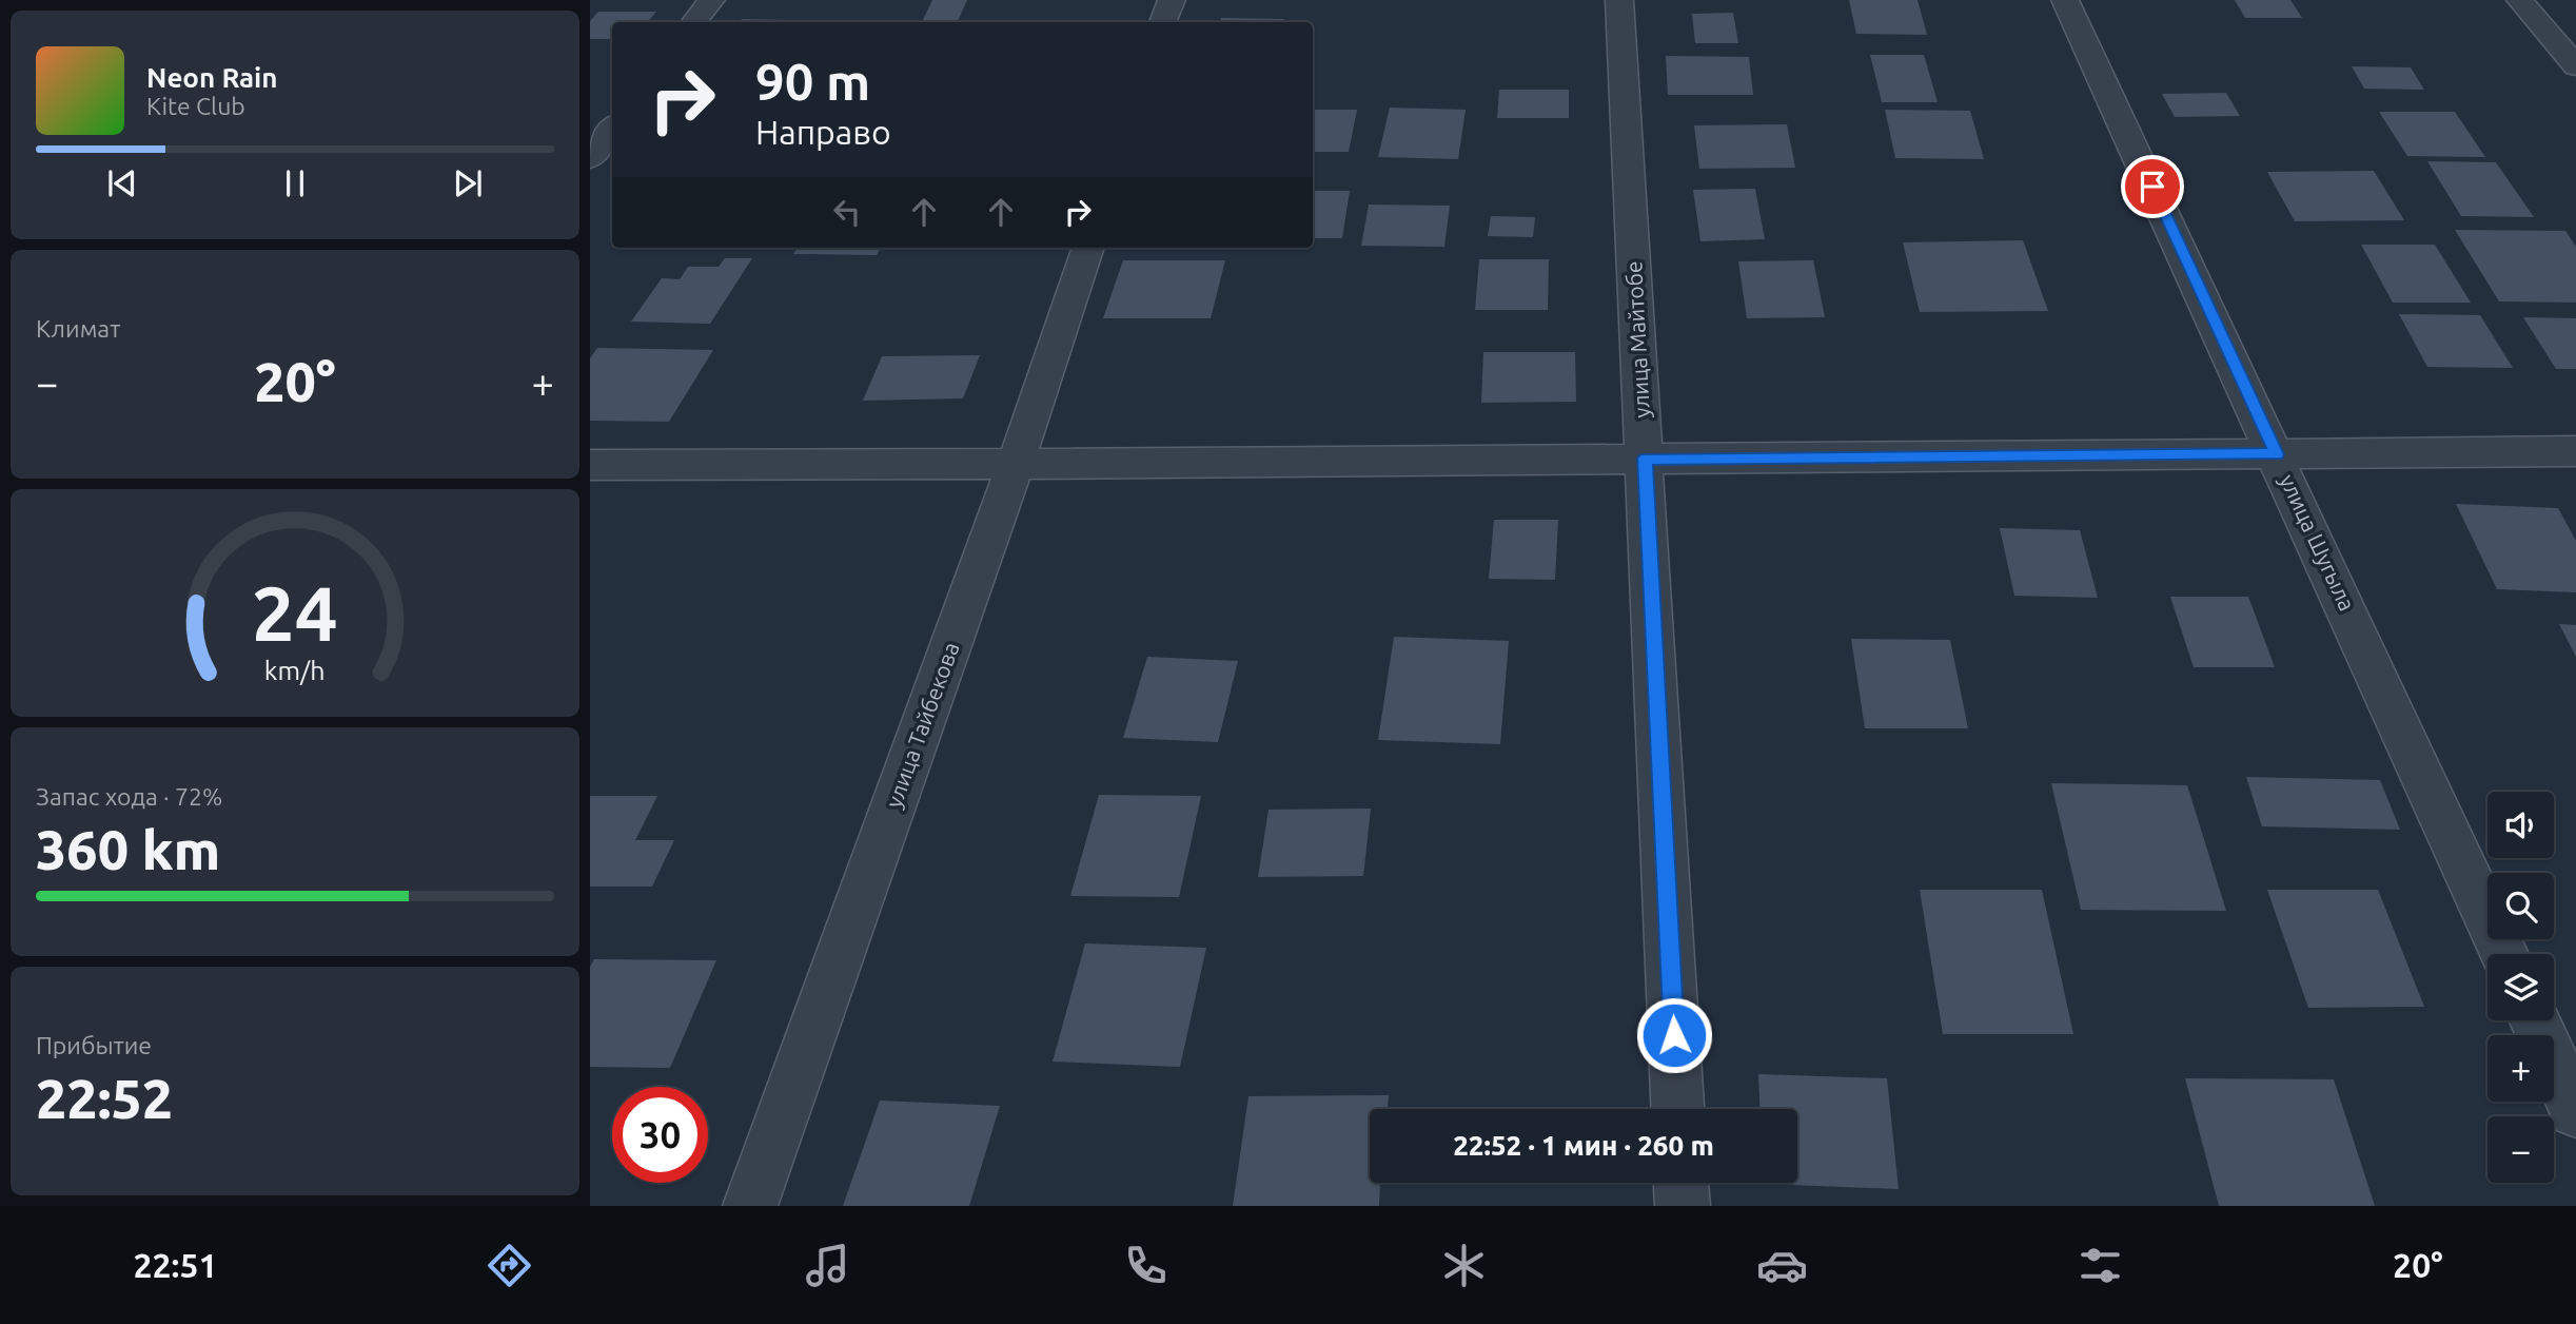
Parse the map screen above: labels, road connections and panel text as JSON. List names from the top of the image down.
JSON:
{
  "streets": {
    "street": ["улица Майтобе", "улица Шугыла", "улица Тайбекова"]
  },
  "page": {
    "turn": ["90 m", "Направо"],
    "song": ["Neon Rain", "Kite Club"],
    "tile": [
      "Климат",
      ["Запас хода · 72%", "360 km"],
      ["Прибытие", "22:52"]
    ],
    "heat": ["−", "20°", "+"],
    "map_buttons": ["+", "−"],
    "limit": "30",
    "trip": "22:52 · 1 мин · 260 m",
    "tabs": ["22:51", "20°"],
    "gauge": ["24", "km/h"]
  }
}
